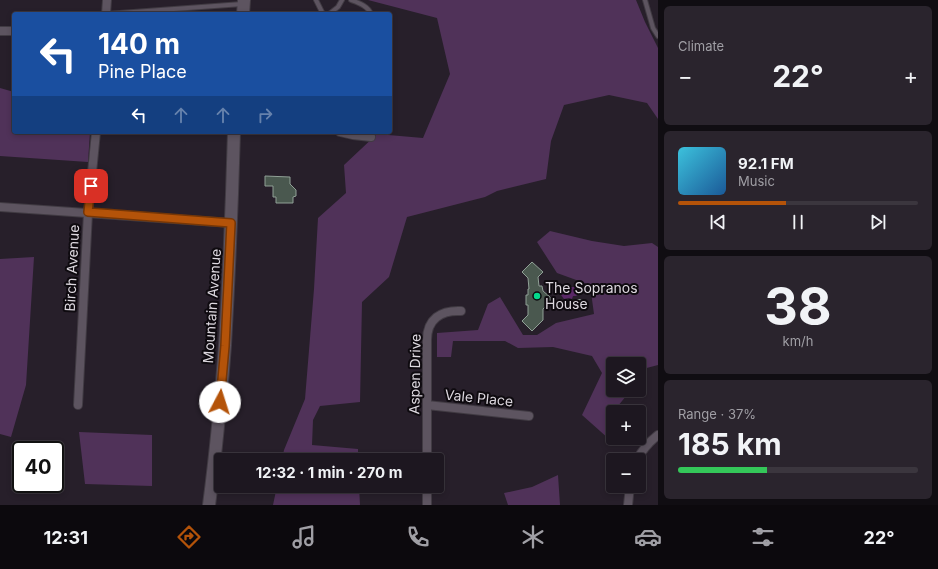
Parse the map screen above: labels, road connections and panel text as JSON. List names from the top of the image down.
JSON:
{
  "streets": {
    "street": [
      "Birch Avenue",
      "Mountain Avenue",
      "Aspen Drive",
      "Vale Place"
    ]
  },
  "crossings": [
    ["Aspen Drive", "Vale Place"]
  ],
  "places": ["The Sopranos House"],
  "page": {
    "tile": [
      "Climate",
      ["38", "km/h"],
      ["Range · 37%", "185 km"]
    ],
    "turn": ["140 m", "Pine Place"],
    "heat": ["−", "22°", "+"],
    "song": ["92.1 FM", "Music"],
    "map_buttons": ["+", "−"],
    "limit": "40",
    "trip": "12:32 · 1 min · 270 m",
    "tabs": ["12:31", "22°"]
  }
}
